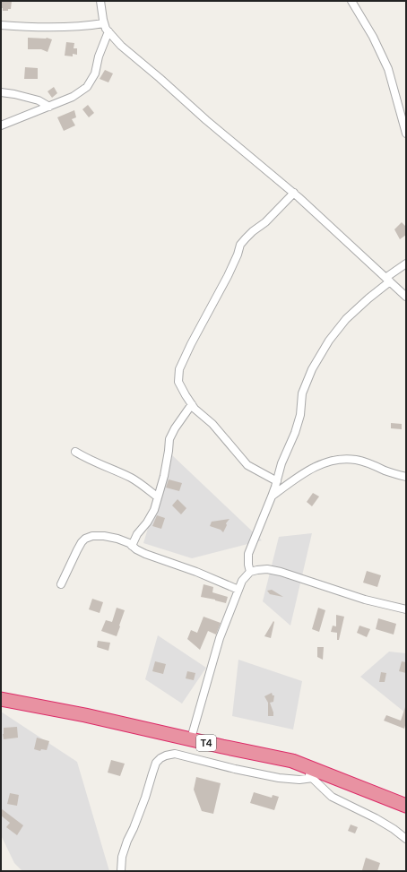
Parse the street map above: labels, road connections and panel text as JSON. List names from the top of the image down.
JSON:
{
  "streets": {
    "highway": ["T4"]
  }
}
